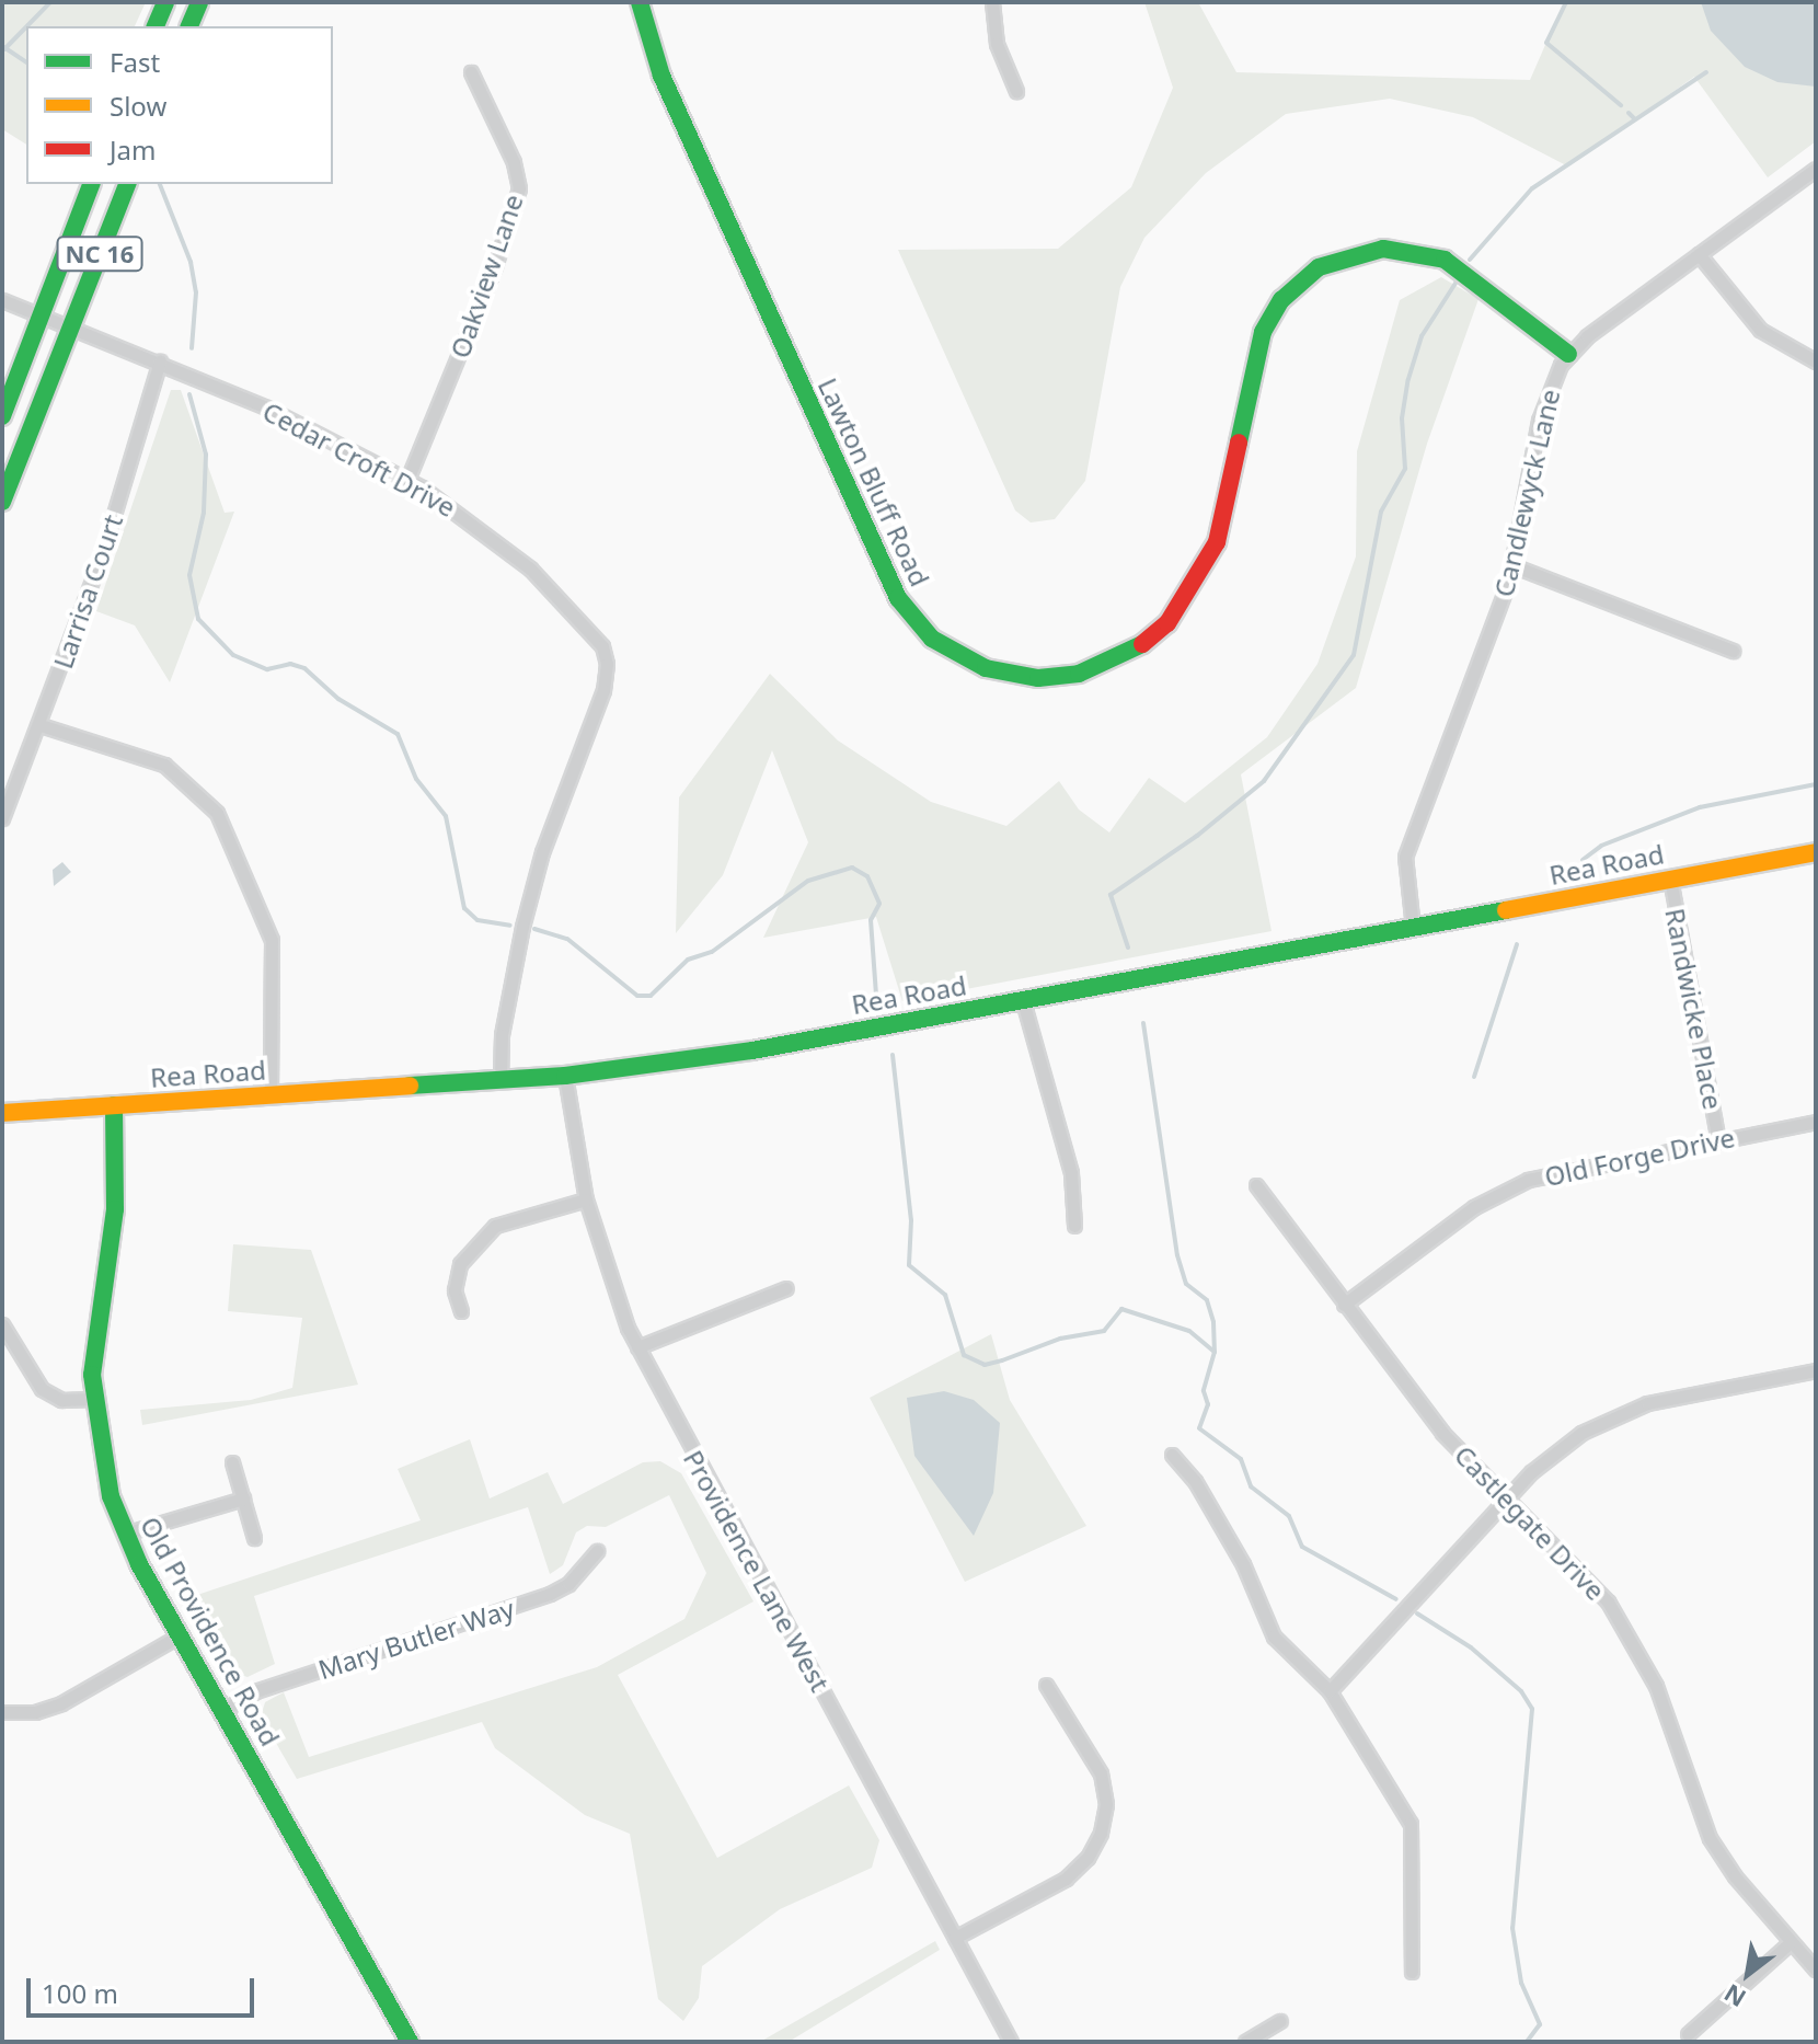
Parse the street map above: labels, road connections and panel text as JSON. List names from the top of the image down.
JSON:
{
  "streets": {
    "street": [
      "NC 16",
      "Oakview Lane",
      "Cedar Croft Drive",
      "Lawton Bluff Road",
      "Candlewyck Lane",
      "Larrisa Court",
      "Rea Road",
      "Randwicke Place",
      "Old Forge Drive",
      "Castlegate Drive",
      "Providence Lane West",
      "Old Providence Road",
      "Mary Butler Way"
    ]
  },
  "crossings": [
    ["NC 16", "Cedar Croft Drive"],
    ["Oakview Lane", "Cedar Croft Drive"],
    ["Cedar Croft Drive", "Larrisa Court"],
    ["Cedar Croft Drive", "Rea Road"],
    ["Lawton Bluff Road", "Candlewyck Lane"],
    ["Candlewyck Lane", "Rea Road"],
    ["Rea Road", "Randwicke Place"],
    ["Rea Road", "Providence Lane West"],
    ["Rea Road", "Old Providence Road"],
    ["Randwicke Place", "Old Forge Drive"],
    ["Old Forge Drive", "Castlegate Drive"],
    ["Old Providence Road", "Mary Butler Way"]
  ],
  "legend": ["Fast", "Slow", "Jam"],
  "scale_bar": "100 m",
  "north": "bottom left"
}
